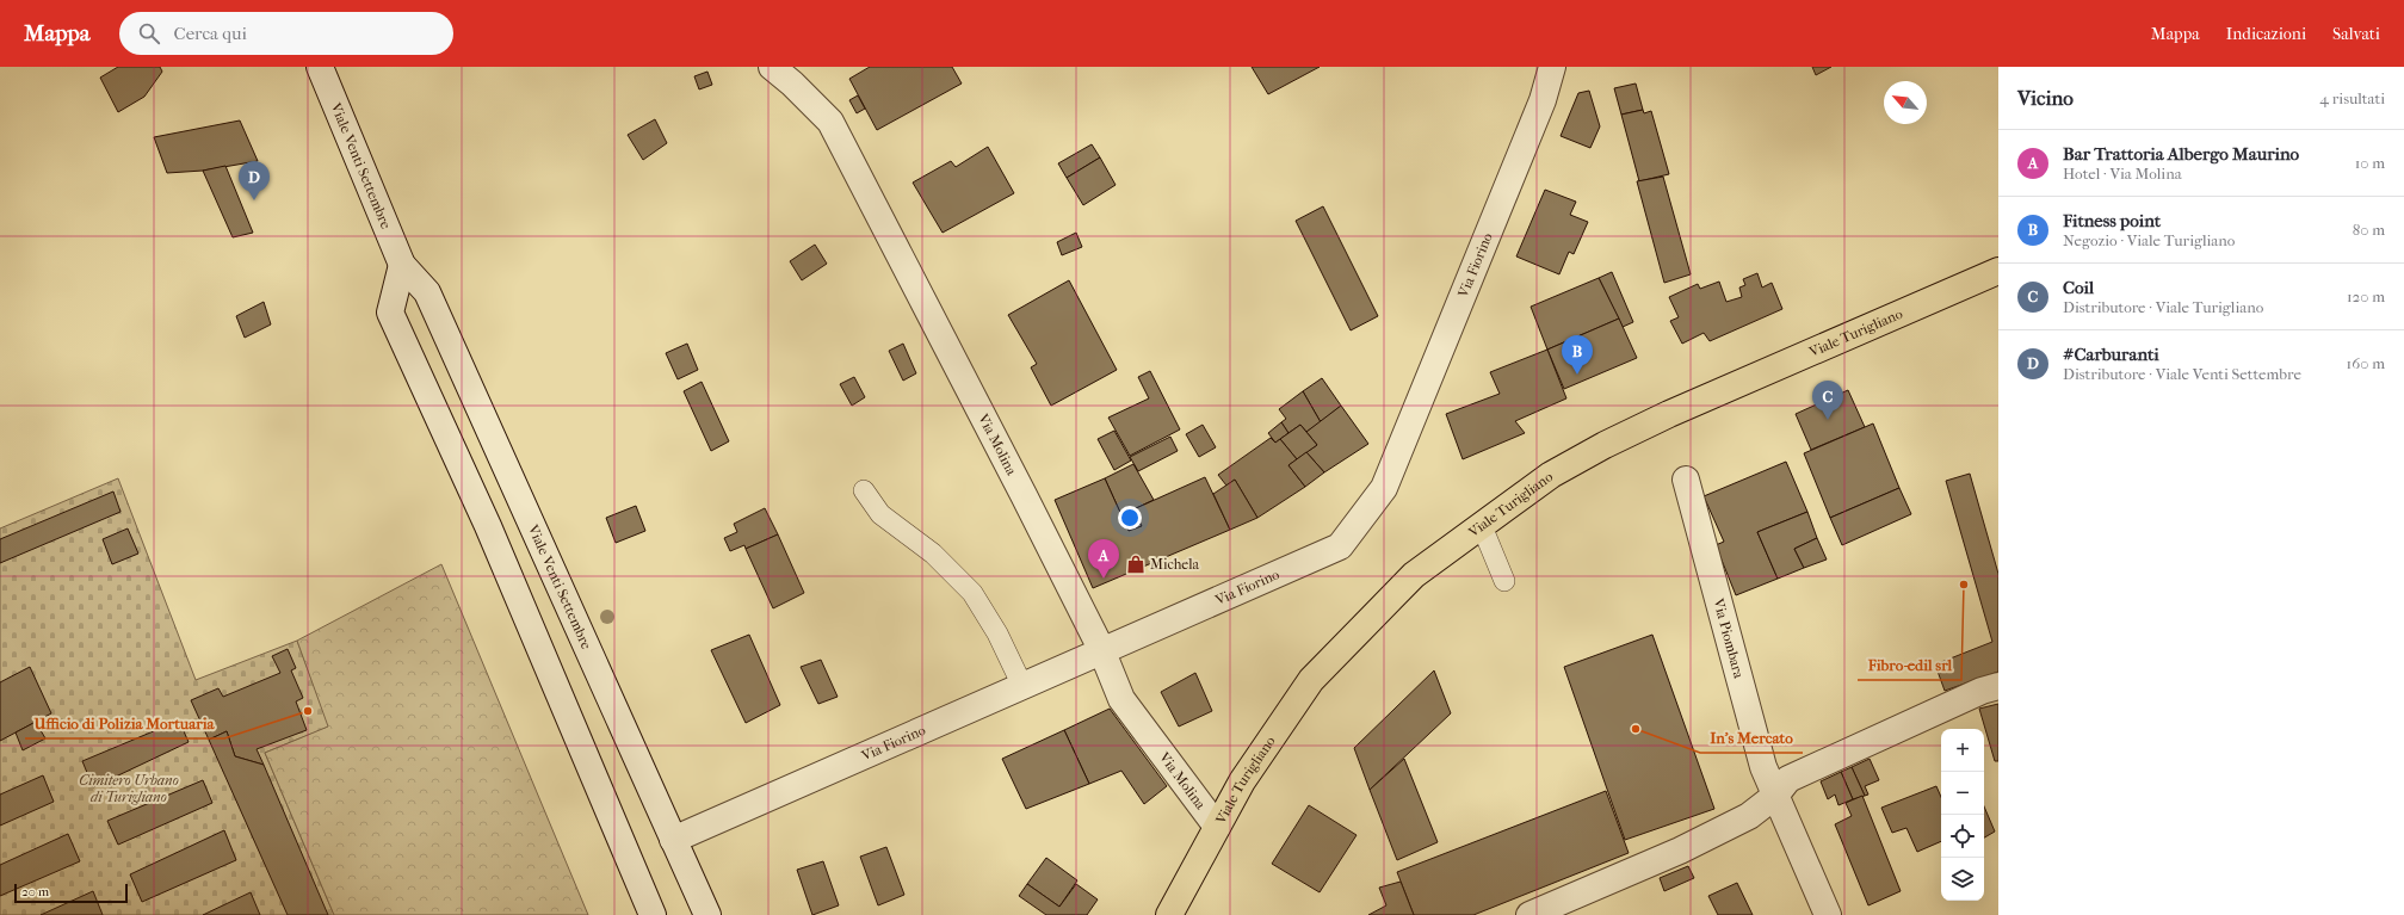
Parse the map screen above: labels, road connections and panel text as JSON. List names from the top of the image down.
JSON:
{
  "streets": {
    "main road": ["Viale Turigliano"],
    "street": [
      "Viale Venti Settembre",
      "Via Fiorino",
      "Via Molina",
      "Via Piombara"
    ]
  },
  "crossings": [
    ["Viale Venti Settembre", "Via Fiorino"],
    ["Via Fiorino", "Via Molina"],
    ["Viale Turigliano", "Via Molina"]
  ],
  "parks": ["Cimitero Urbano di Turigliano"],
  "places": {
    "shop": ["Michela"],
    "other": ["Fibro-edil srl", "Ufficio di Polizia Mortuaria", "In's Mercato"]
  },
  "scale_bar": "20 m",
  "north": "top left",
  "page": {
    "header": "Mappa",
    "search": "Cerca qui",
    "nav": ["Mappa", "Indicazioni", "Salvati"],
    "heading": ["Vicino", "4 risultati"],
    "list": [
      {
        "mark": "A",
        "name": "Bar Trattoria Albergo Maurino",
        "note": "Hotel · Via Molina",
        "value": "10 m"
      },
      {
        "mark": "B",
        "name": "Fitness point",
        "note": "Negozio · Viale Turigliano",
        "value": "80 m"
      },
      {
        "mark": "C",
        "name": "Coil",
        "note": "Distributore · Viale Turigliano",
        "value": "120 m"
      },
      {
        "mark": "D",
        "name": "#Carburanti",
        "note": "Distributore · Viale Venti Settembre",
        "value": "160 m"
      }
    ],
    "pins": [
      "D",
      "B",
      "C",
      "A"
    ],
    "map_buttons": ["+", "−"],
    "scale": "20 m"
  }
}
